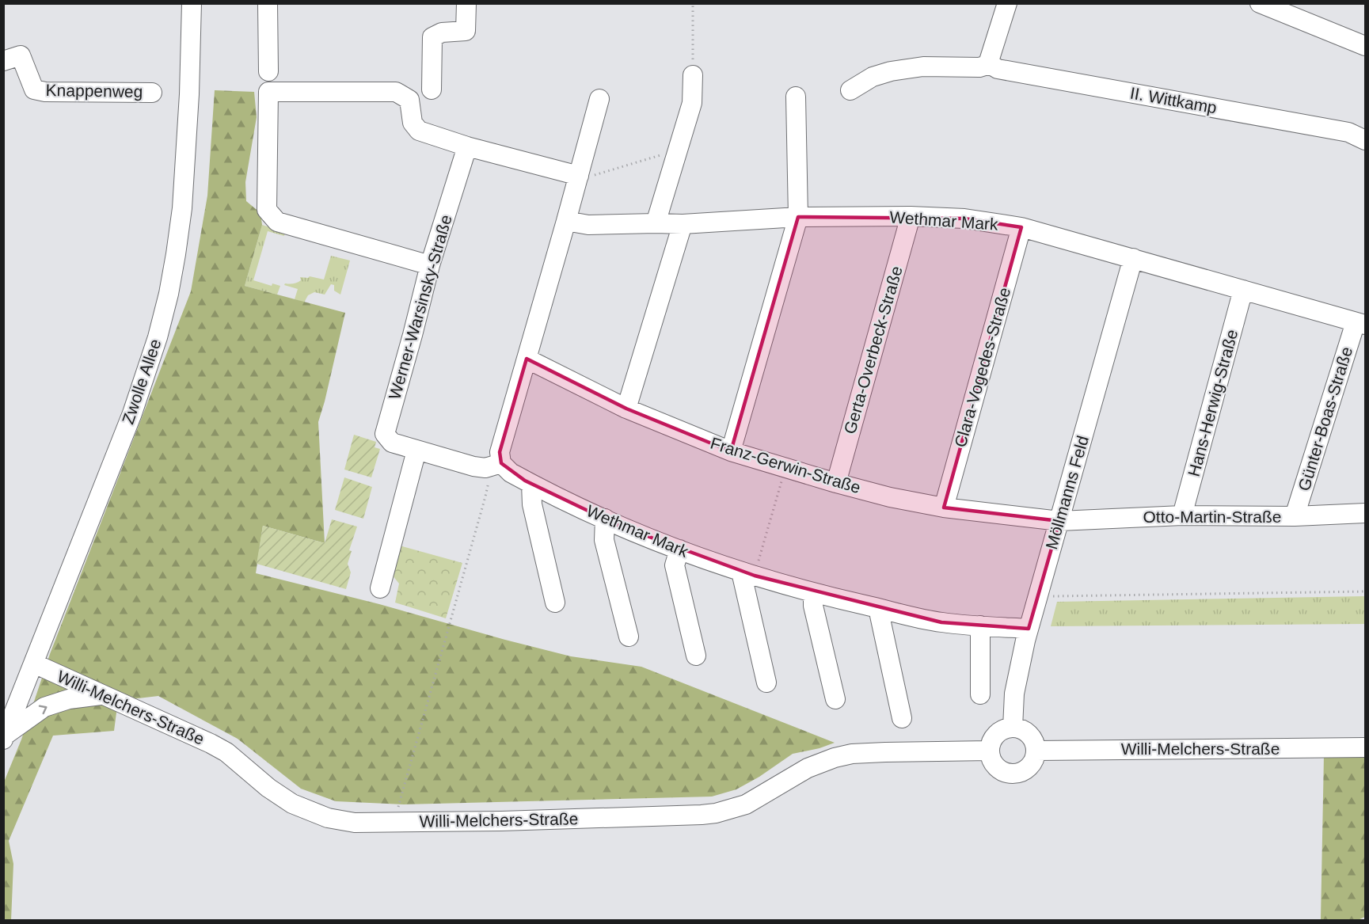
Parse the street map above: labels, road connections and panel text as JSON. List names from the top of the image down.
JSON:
{
  "streets": {
    "street": [
      "Knappenweg",
      "II. Wittkamp",
      "Wethmar Mark",
      "Werner-Warsinsky-Straße",
      "Gerta-Overbeck-Straße",
      "Clara-Vogedes-Straße",
      "Zwolle Allee",
      "Hans-Herwig-Straße",
      "Günter-Boas-Straße",
      "Franz-Gerwin-Straße",
      "Möllmanns Feld",
      "Otto-Martin-Straße",
      "Willi-Melchers-Straße"
    ]
  },
  "crossings": [
    ["Wethmar Mark", "Werner-Warsinsky-Straße"],
    ["Wethmar Mark", "Gerta-Overbeck-Straße"],
    ["Wethmar Mark", "Clara-Vogedes-Straße"],
    ["Wethmar Mark", "Hans-Herwig-Straße"],
    ["Wethmar Mark", "Günter-Boas-Straße"],
    ["Wethmar Mark", "Möllmanns Feld"],
    ["Gerta-Overbeck-Straße", "Franz-Gerwin-Straße"],
    ["Clara-Vogedes-Straße", "Franz-Gerwin-Straße"],
    ["Zwolle Allee", "Willi-Melchers-Straße"],
    ["Hans-Herwig-Straße", "Otto-Martin-Straße"],
    ["Günter-Boas-Straße", "Otto-Martin-Straße"],
    ["Franz-Gerwin-Straße", "Möllmanns Feld"],
    ["Franz-Gerwin-Straße", "Otto-Martin-Straße"],
    ["Möllmanns Feld", "Otto-Martin-Straße"],
    ["Möllmanns Feld", "Willi-Melchers-Straße"]
  ]
}
